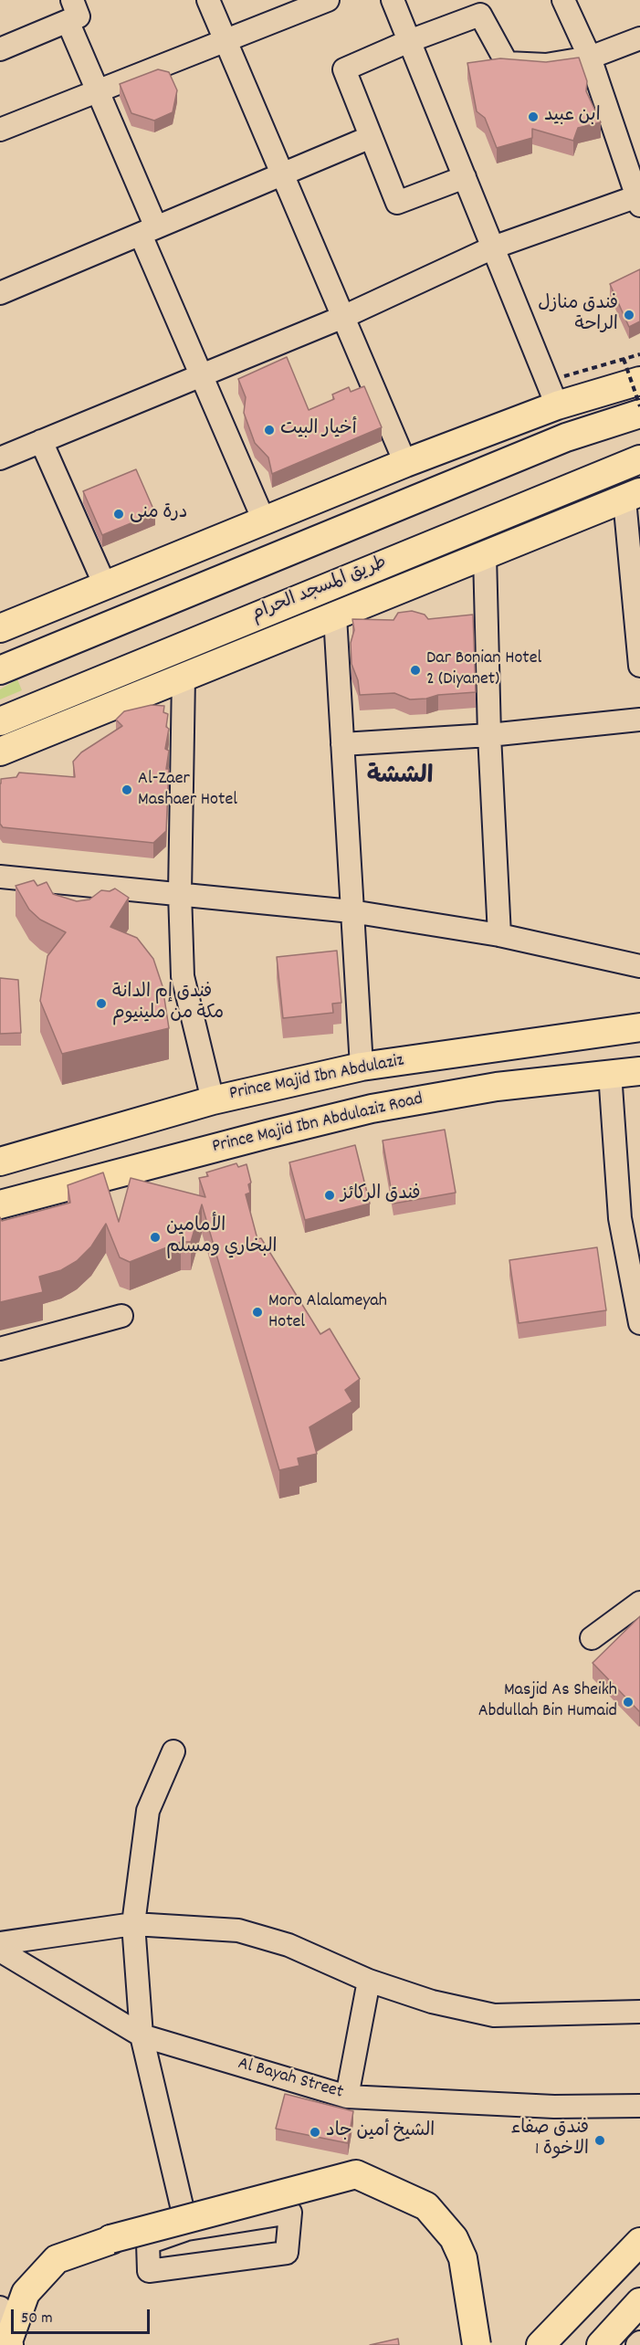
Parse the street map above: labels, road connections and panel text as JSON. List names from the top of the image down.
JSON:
{
  "streets": {
    "main road": ["طريق المسجد الحرام", "Prince Majid Ibn Abdulaziz", "Prince Majid Ibn Abdulaziz Road"],
    "street": ["Al Bayah Street"]
  },
  "districts": ["الششة"],
  "places": [
    "ابن عبيد",
    "فندق منازل الراحة",
    "أخيار البيت",
    "درة منى",
    "Dar Bonian Hotel 2 (Diyanet)",
    "Al-Zaer Mashaer Hotel",
    "فندق إم الدانة مكة من ملينيوم",
    "فندق الركائز",
    "الأمامين البخاري ومسلم",
    "Moro Alalameyah Hotel",
    "Masjid As Sheikh Abdullah Bin Humaid",
    "الشيخ أمين جاد",
    "فندق صفاء الاخوة 1"
  ],
  "scale_bar": "50 m"
}
